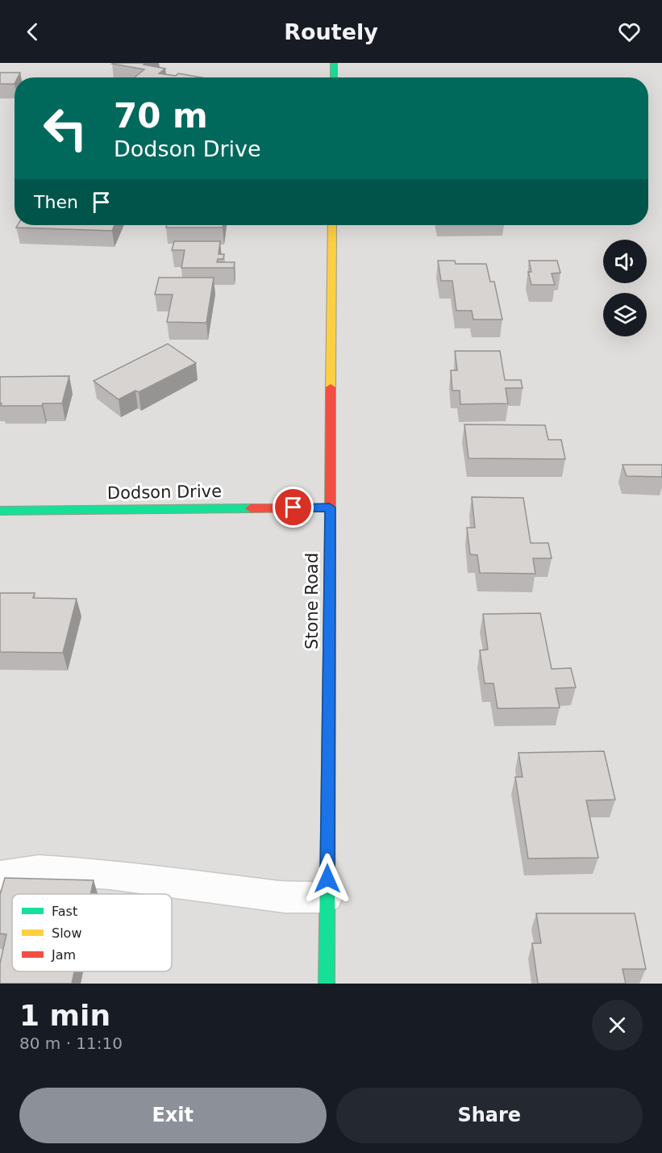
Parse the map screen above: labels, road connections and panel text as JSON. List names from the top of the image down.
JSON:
{
  "streets": {
    "street": ["Dodson Drive", "Stone Road"]
  },
  "crossings": [
    ["Dodson Drive", "Stone Road"]
  ],
  "legend": ["Fast", "Slow", "Jam"],
  "page": {
    "header": "Routely",
    "turn": ["70 m", "Dodson Drive"],
    "then": "Then",
    "heading": ["1 min", "80 m · 11:10"],
    "buttons": ["Exit", "Share"]
  }
}
